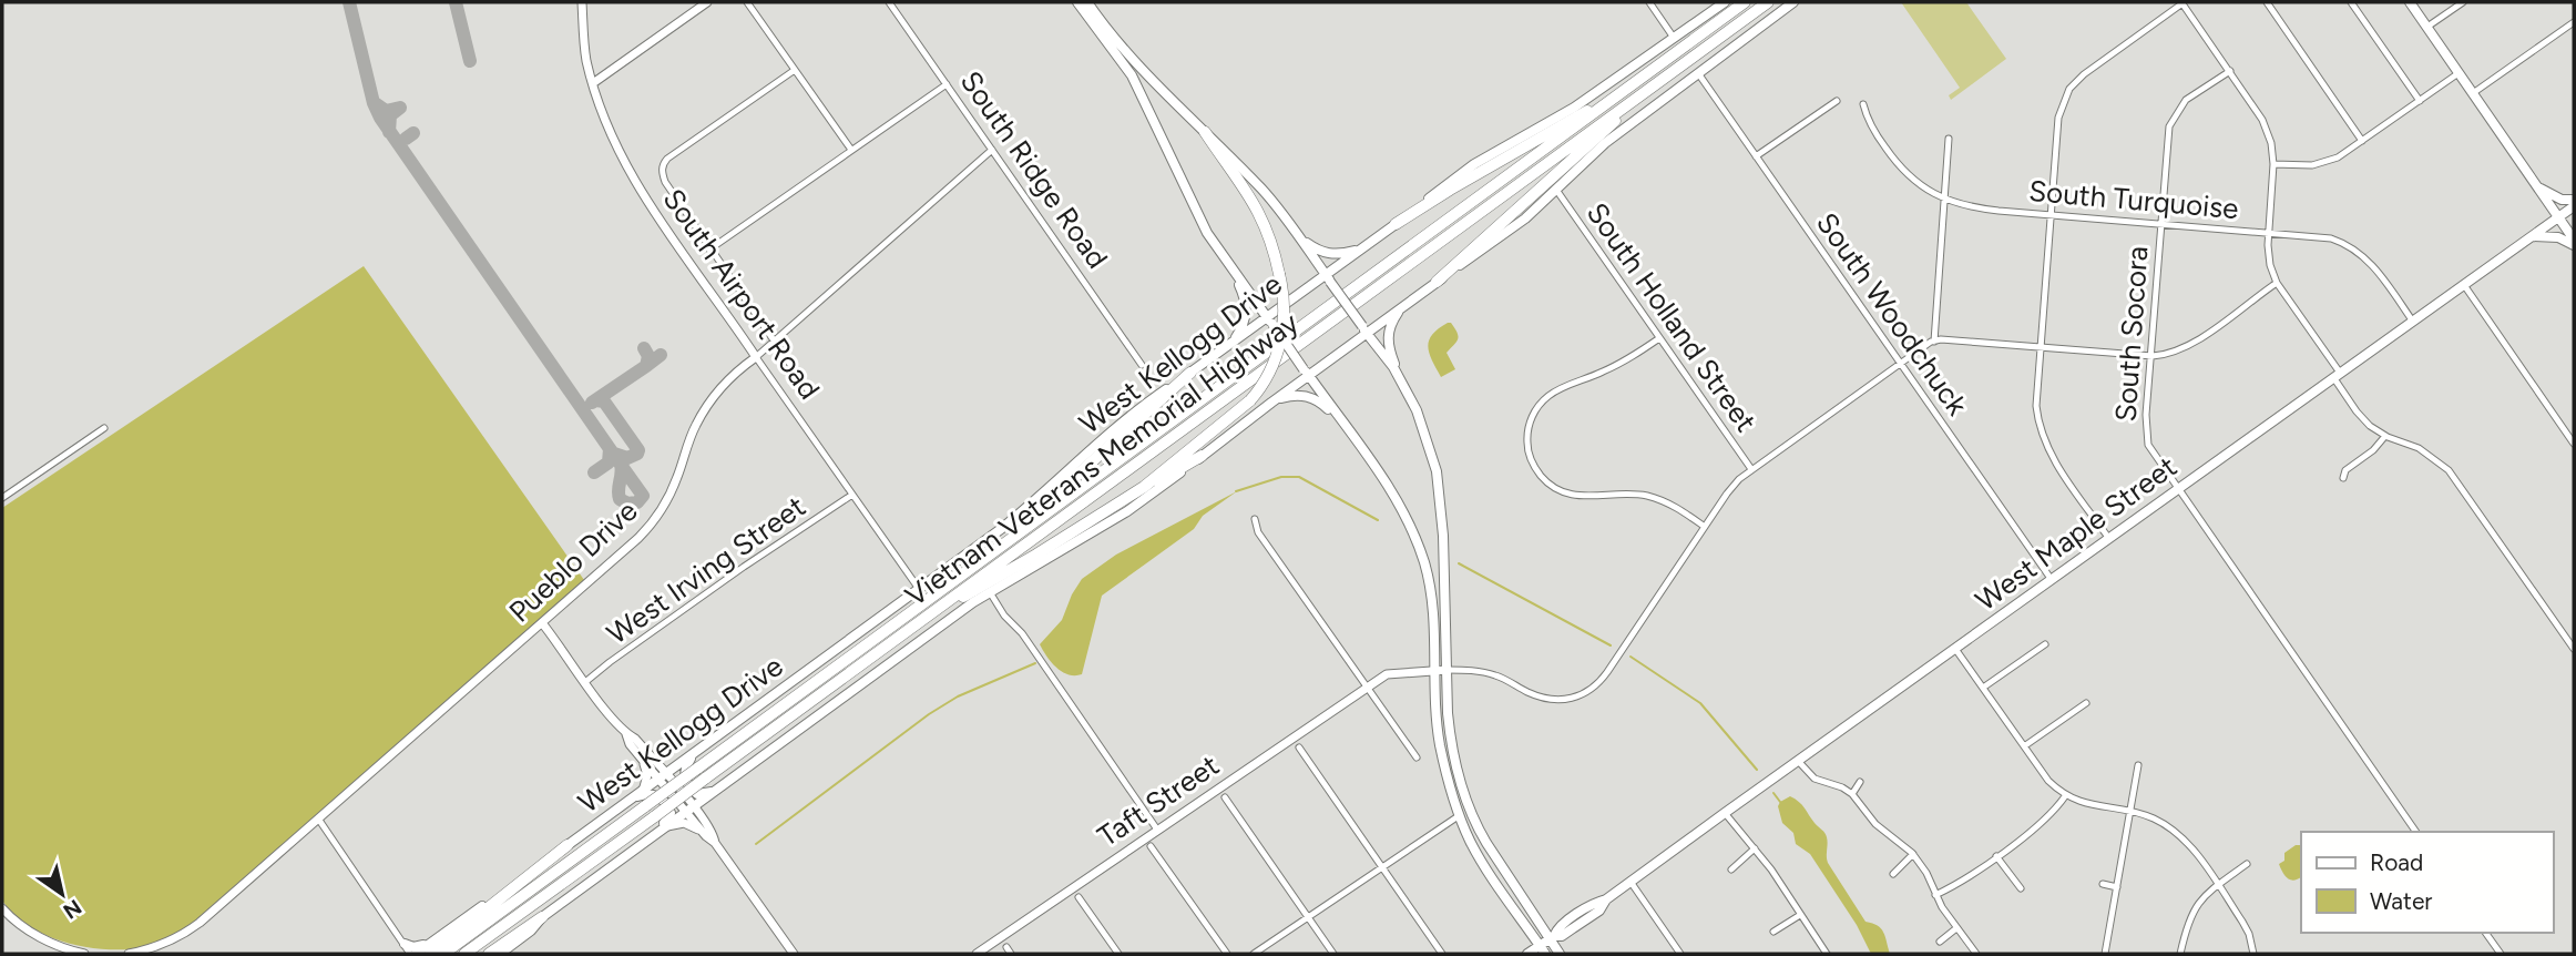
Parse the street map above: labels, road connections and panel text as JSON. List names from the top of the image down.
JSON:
{
  "streets": {
    "highway": ["Vietnam Veterans Memorial Highway"],
    "main road": ["West Kellogg Drive", "West Maple Street"],
    "street": [
      "South Ridge Road",
      "South Turquoise",
      "South Airport Road",
      "South Woodchuck",
      "South Holland Street",
      "South Socora",
      "Pueblo Drive",
      "West Irving Street",
      "Taft Street"
    ]
  },
  "crossings": [
    ["South Ridge Road", "Pueblo Drive"],
    ["South Turquoise", "South Socora"],
    ["South Turquoise", "West Maple Street"],
    ["South Airport Road", "West Kellogg Drive"],
    ["South Airport Road", "Pueblo Drive"],
    ["South Airport Road", "West Irving Street"],
    ["South Woodchuck", "West Maple Street"],
    ["South Socora", "West Maple Street"]
  ],
  "legend": ["Road", "Water"],
  "north": "bottom right"
}
